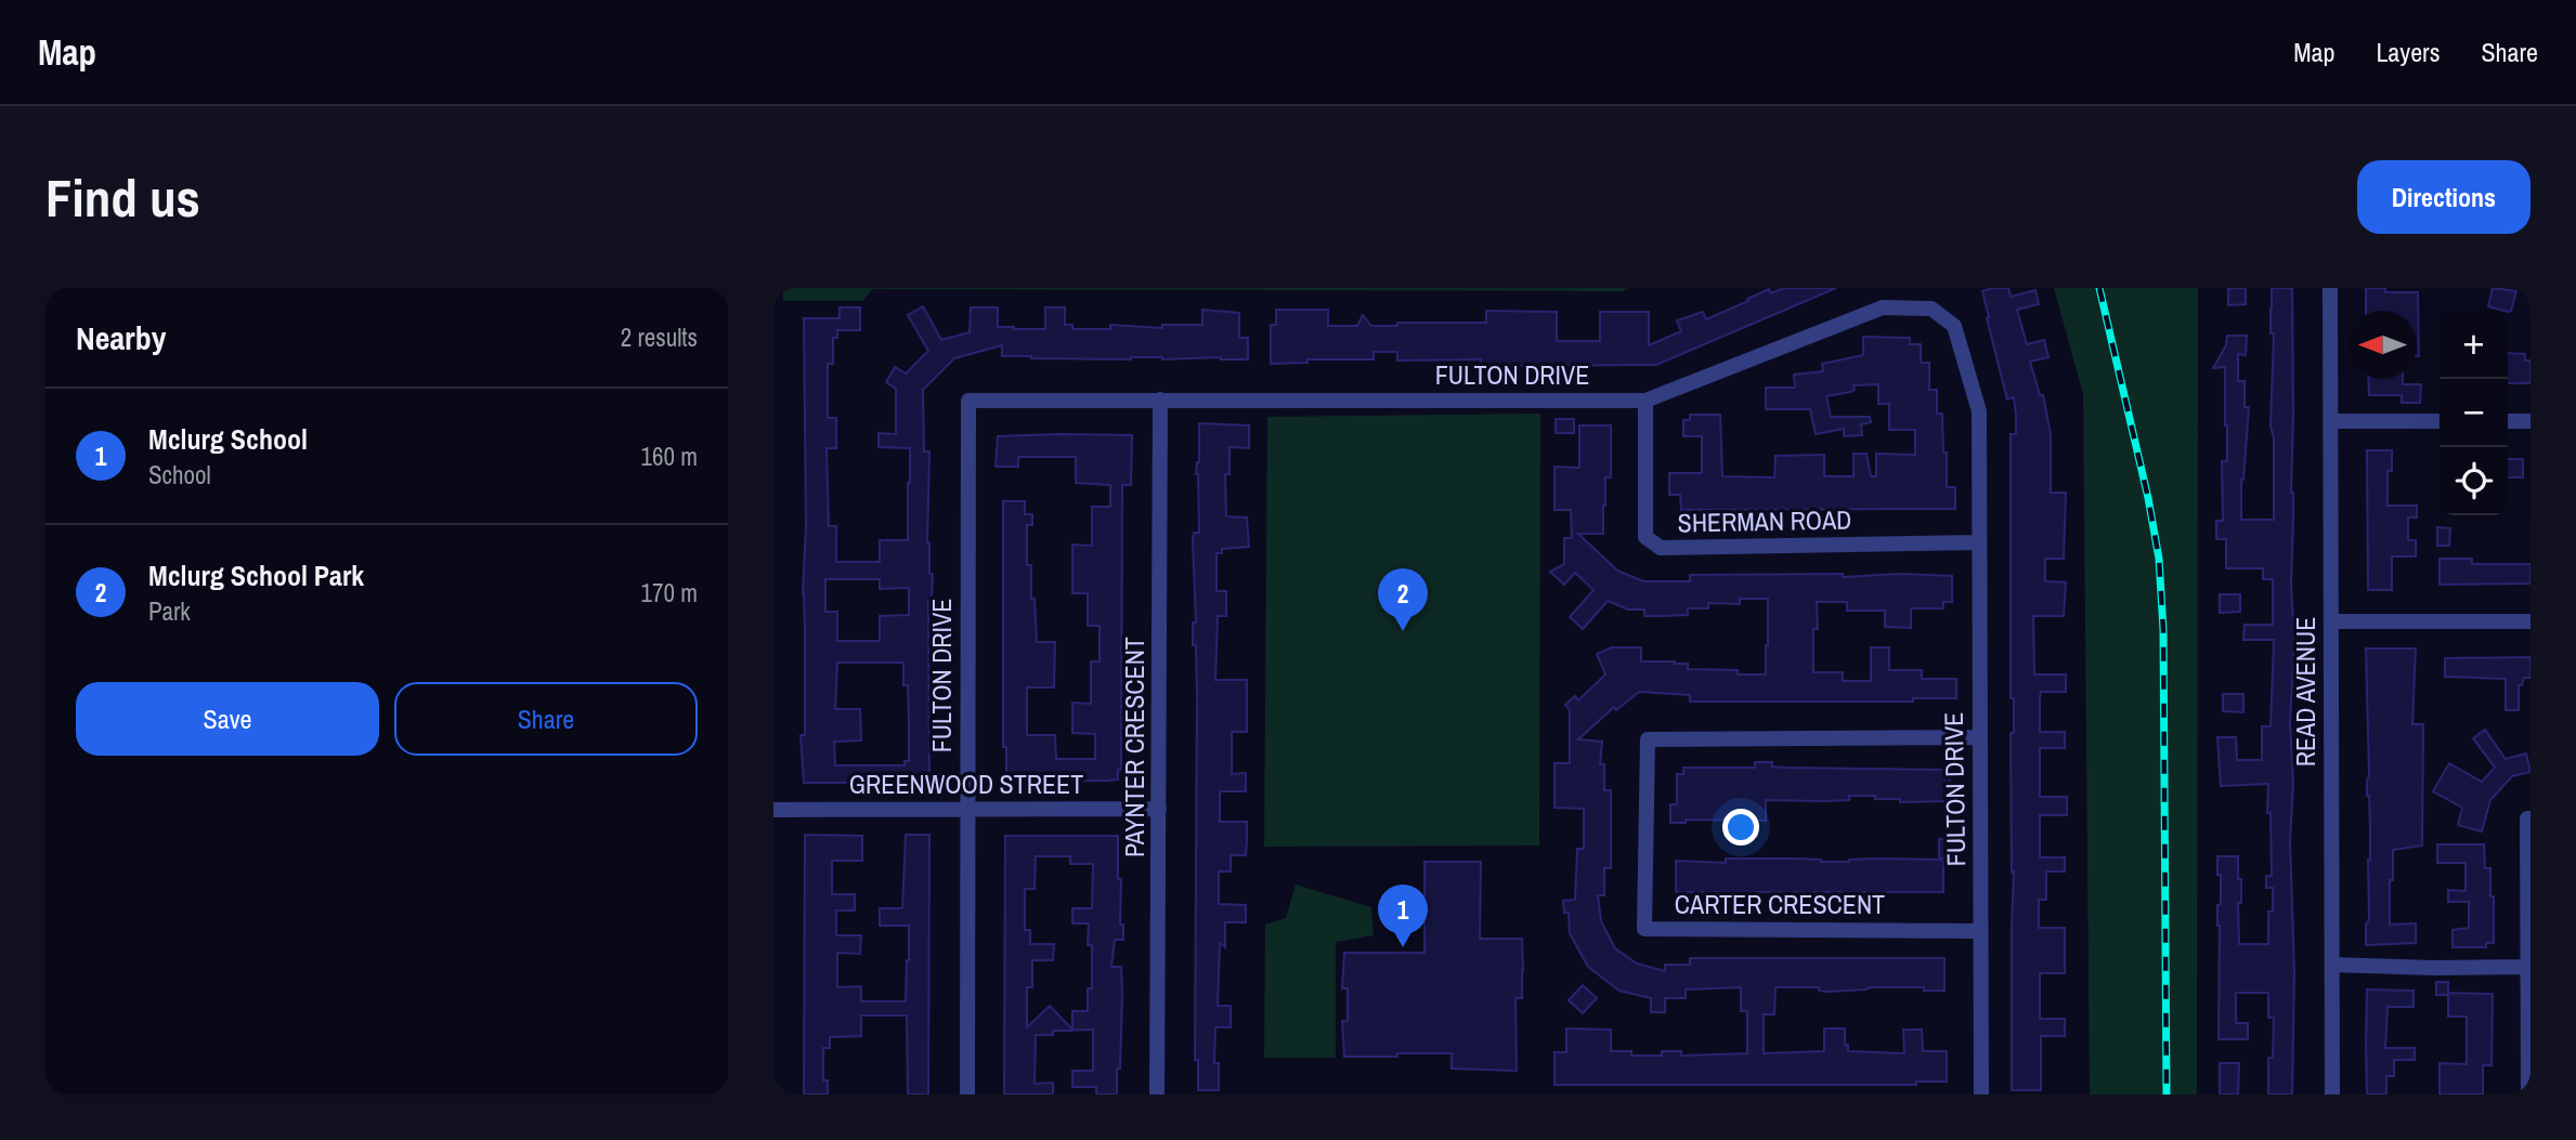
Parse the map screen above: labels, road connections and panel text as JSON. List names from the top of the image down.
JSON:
{
  "streets": {
    "street": [
      "FULTON DRIVE",
      "SHERMAN ROAD",
      "READ AVENUE",
      "PAYNTER CRESCENT",
      "GREENWOOD STREET",
      "CARTER CRESCENT"
    ]
  },
  "crossings": [
    ["FULTON DRIVE", "SHERMAN ROAD"],
    ["FULTON DRIVE", "PAYNTER CRESCENT"],
    ["FULTON DRIVE", "GREENWOOD STREET"],
    ["FULTON DRIVE", "CARTER CRESCENT"],
    ["PAYNTER CRESCENT", "GREENWOOD STREET"]
  ],
  "north": "left",
  "page": {
    "header": "Map",
    "nav": ["Map", "Layers", "Share"],
    "buttons": [
      "Directions",
      ["Save", "Share"]
    ],
    "title": "Find us",
    "heading": ["Nearby", "2 results"],
    "map_buttons": ["+", "−"],
    "list": [
      {
        "mark": "1",
        "name": "Mclurg School",
        "note": "School",
        "value": "160 m"
      },
      {
        "mark": "2",
        "name": "Mclurg School Park",
        "note": "Park",
        "value": "170 m"
      }
    ],
    "pins": ["2", "1"]
  }
}
